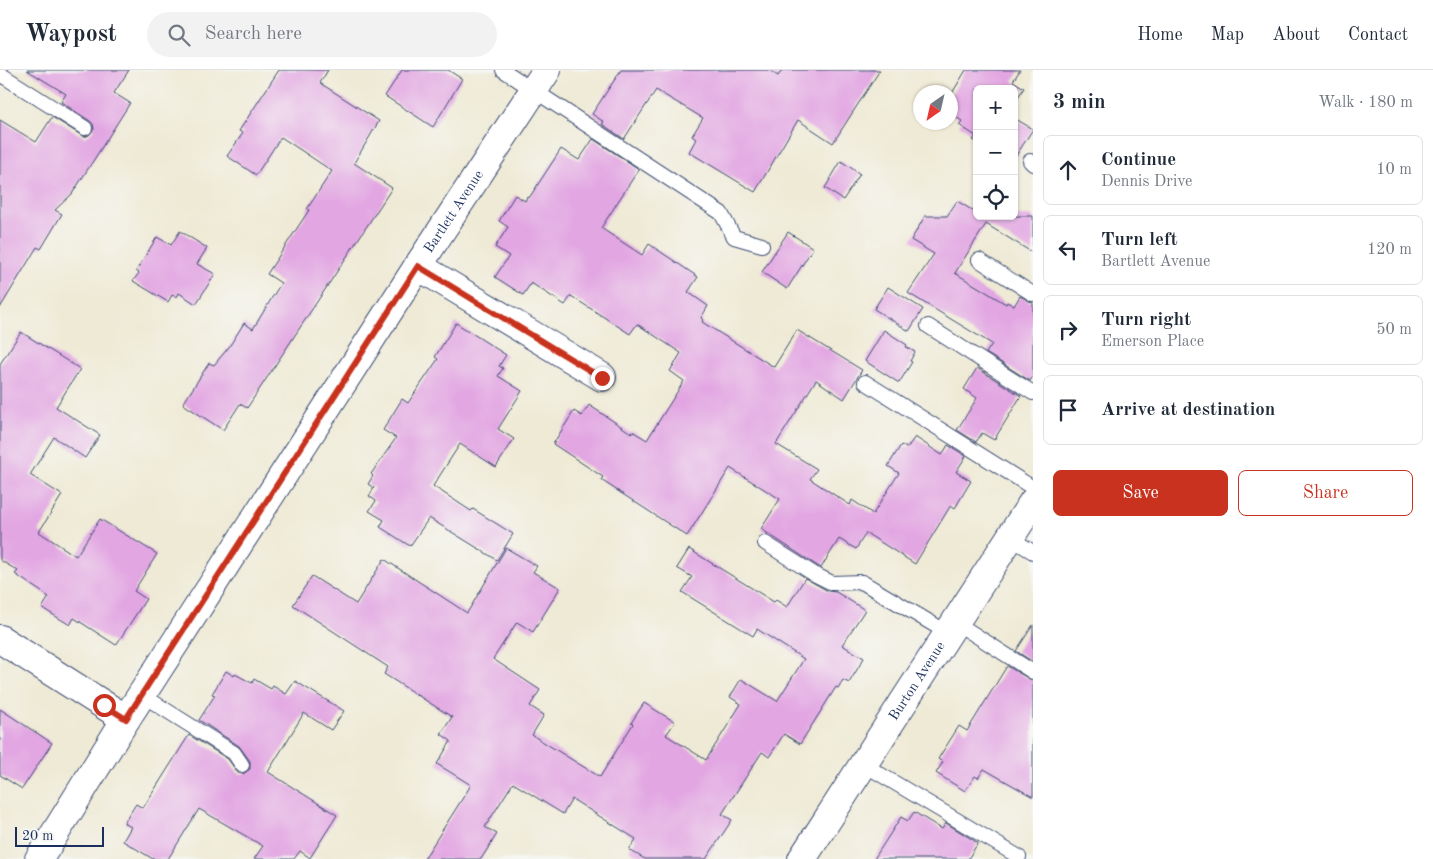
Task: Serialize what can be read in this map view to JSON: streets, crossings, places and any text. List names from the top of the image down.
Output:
{
  "streets": {
    "street": ["Bartlett Avenue", "Burton Avenue"]
  },
  "scale_bar": "20 m",
  "north": "bottom left",
  "page": {
    "header": "Waypost",
    "search": "Search here",
    "nav": [
      "Home",
      "Map",
      "About",
      "Contact"
    ],
    "heading": ["3 min", "Walk · 180 m"],
    "map_buttons": ["+", "−"],
    "list": [
      ["Continue", "Dennis Drive", "10 m"],
      ["Turn left", "Bartlett Avenue", "120 m"],
      ["Turn right", "Emerson Place", "50 m"],
      "Arrive at destination"
    ],
    "buttons": ["Save", "Share"],
    "scale": "20 m"
  }
}
